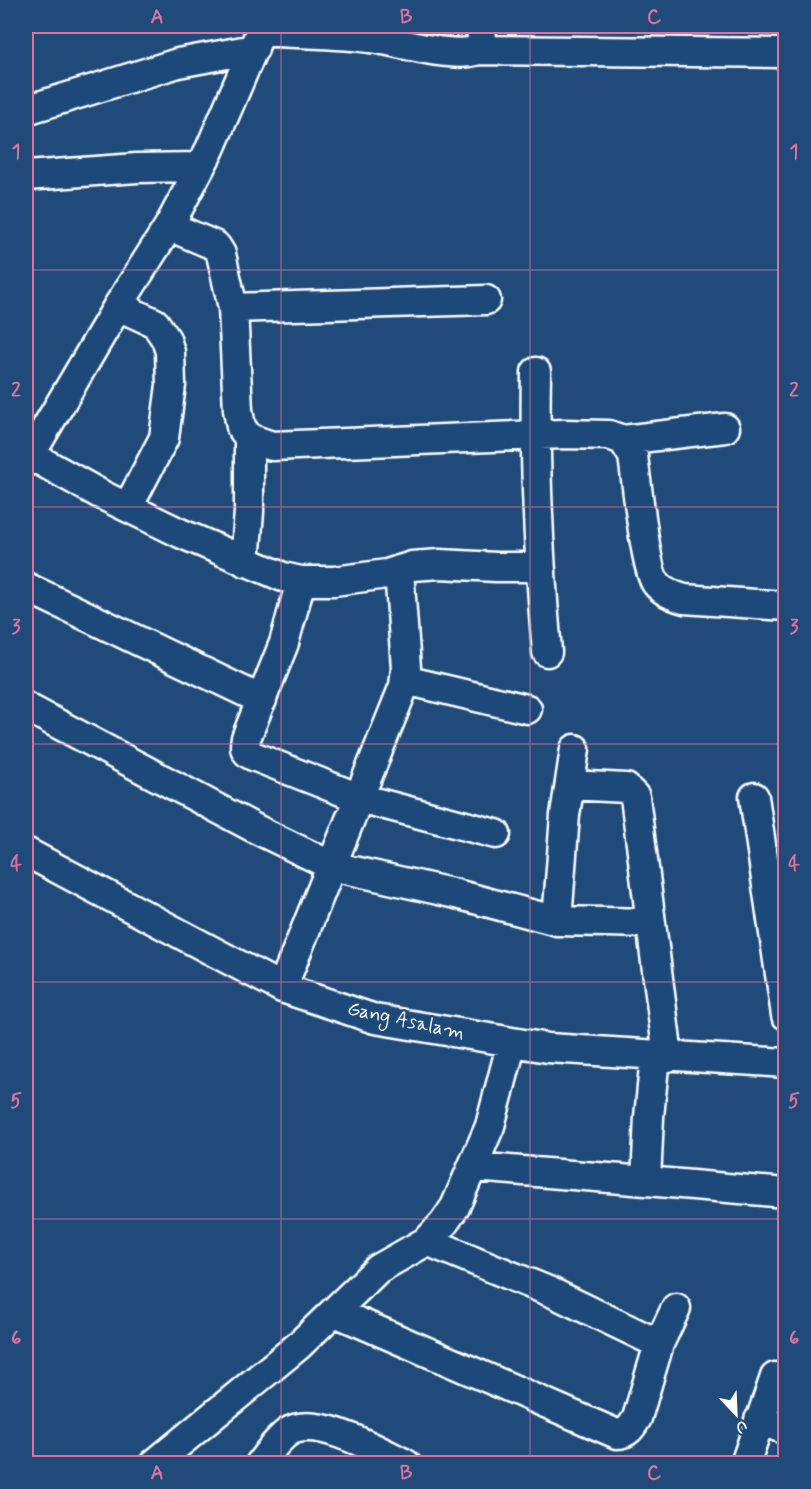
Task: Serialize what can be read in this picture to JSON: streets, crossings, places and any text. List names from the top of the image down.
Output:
{
  "streets": {
    "street": ["Gang Asalam"]
  },
  "north": "bottom right",
  "grid": {
    "columns": ["A", "B", "C"],
    "rows": [
      "1",
      "2",
      "3",
      "4",
      "5",
      "6"
    ]
  }
}
